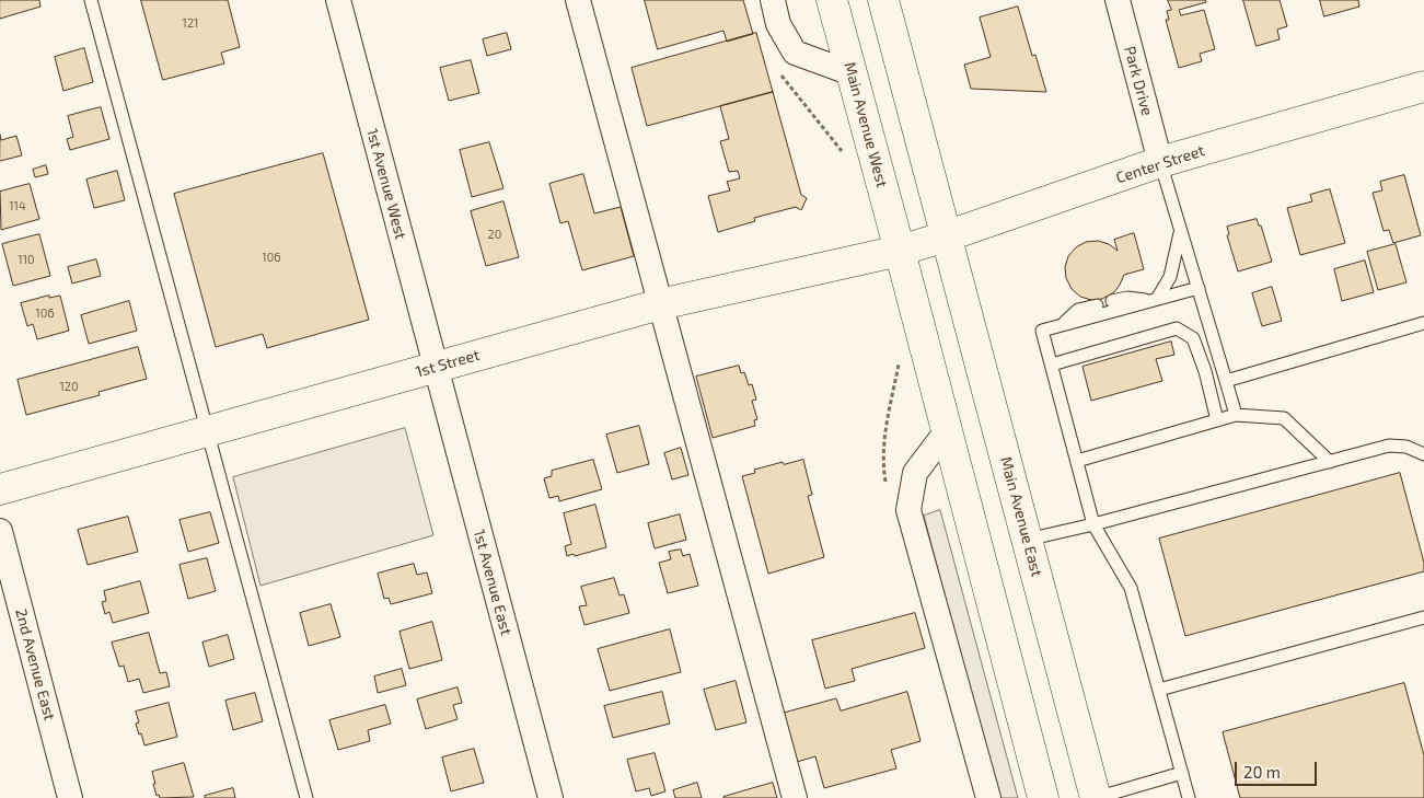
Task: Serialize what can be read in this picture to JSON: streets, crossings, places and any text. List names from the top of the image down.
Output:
{
  "streets": {
    "main road": [
      "Main Avenue West",
      "Center Street",
      "1st Street",
      "Main Avenue East"
    ],
    "street": [
      "Park Drive",
      "1st Avenue West",
      "1st Avenue East",
      "2nd Avenue East"
    ]
  },
  "crossings": [
    ["Park Drive", "Center Street"],
    ["Main Avenue West", "Center Street"],
    ["Main Avenue West", "1st Street"],
    ["Center Street", "1st Street"],
    ["Center Street", "Main Avenue East"],
    ["1st Avenue West", "1st Street"],
    ["1st Avenue West", "1st Avenue East"],
    ["1st Street", "1st Avenue East"]
  ],
  "house_numbers": [
    "121",
    "114",
    "20",
    "106",
    "110",
    "106",
    "120"
  ],
  "scale_bar": "20 m"
}
